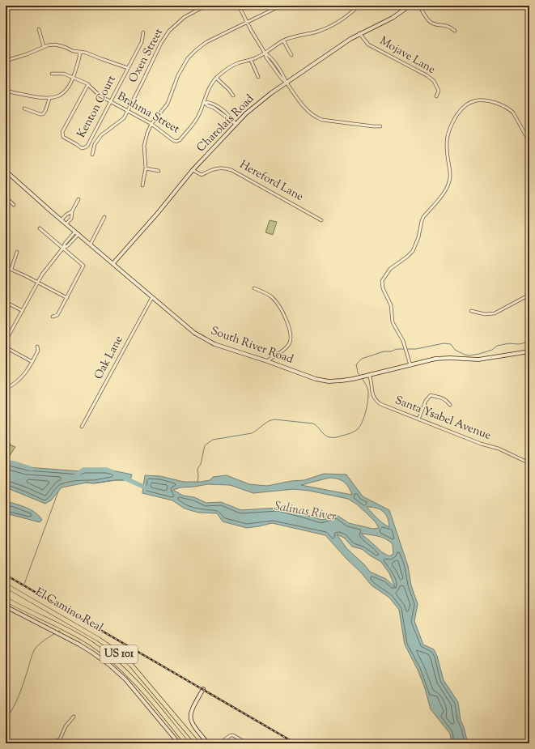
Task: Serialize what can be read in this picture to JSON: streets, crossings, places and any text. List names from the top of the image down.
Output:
{
  "streets": {
    "highway": ["El Camino Real", "US 101"],
    "street": [
      "Oxen Street",
      "Mojave Lane",
      "Kenton Court",
      "Brahma Street",
      "Charolais Road",
      "Hereford Lane",
      "South River Road",
      "Oak Lane",
      "Santa Ysabel Avenue"
    ]
  },
  "crossings": [
    ["Oxen Street", "Brahma Street"],
    ["Mojave Lane", "Charolais Road"],
    ["Kenton Court", "Brahma Street"],
    ["Charolais Road", "Hereford Lane"],
    ["Charolais Road", "South River Road"],
    ["South River Road", "Oak Lane"],
    ["South River Road", "Santa Ysabel Avenue"]
  ],
  "water": ["Salinas River"]
}
